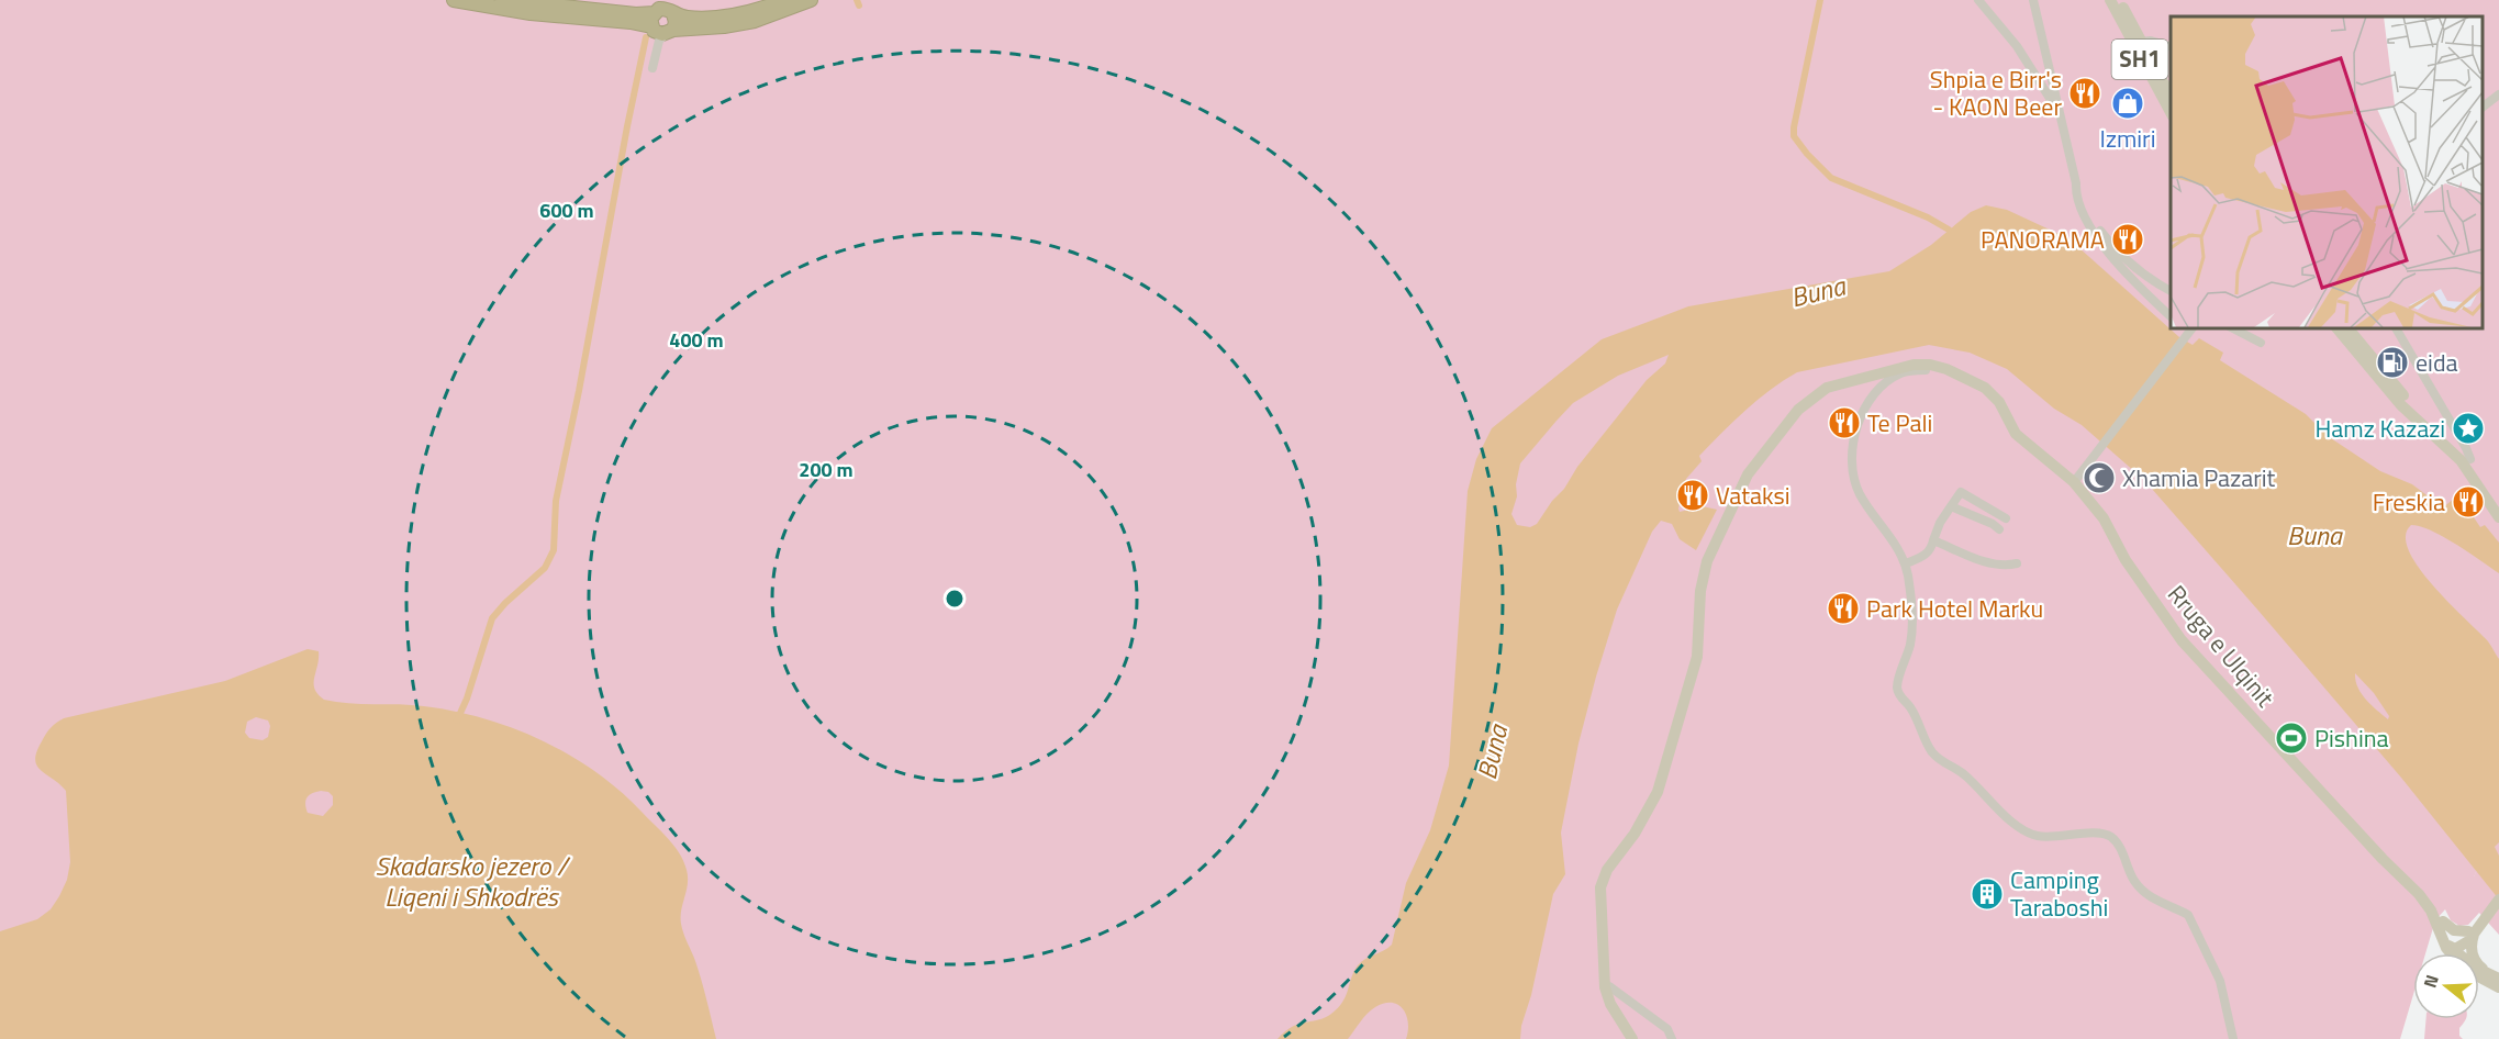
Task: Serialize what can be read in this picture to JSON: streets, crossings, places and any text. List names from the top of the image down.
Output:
{
  "streets": {
    "main road": ["SH1", "Rruga e Ulqinit"]
  },
  "water": ["Buna", "Skadarsko jezero / Liqeni i Shkodrës"],
  "places": {
    "restaurant": [
      "Shpia e Birr's - KAON Beer",
      "PANORAMA",
      "Te Pali",
      "Vataksi",
      "Freskia",
      "Park Hotel Marku"
    ],
    "shop": ["Izmiri"],
    "fuel station": ["eida"],
    "place": ["Hamz Kazazi"],
    "mosque": ["Xhamia Pazarit"],
    "sports": ["Pishina"],
    "building": ["Camping Taraboshi"]
  },
  "north": "left",
  "rings": ["600 m", "400 m", "200 m"]
}
